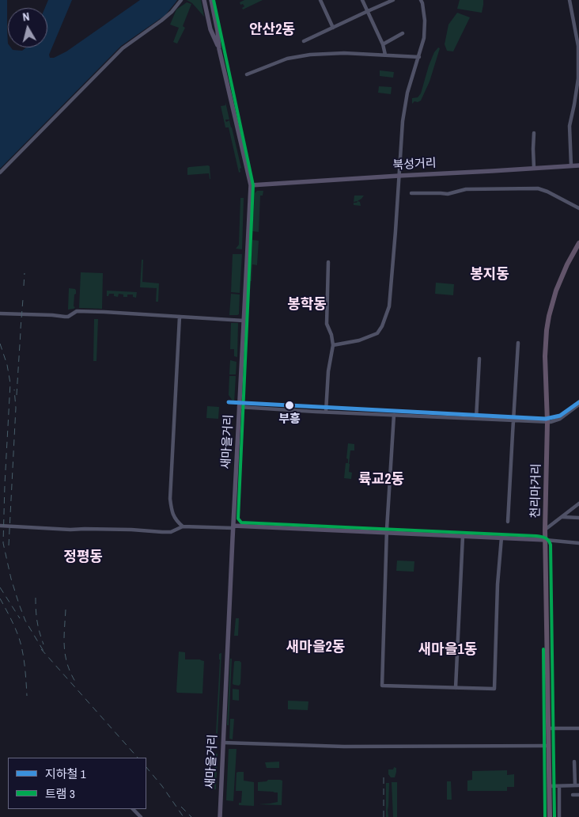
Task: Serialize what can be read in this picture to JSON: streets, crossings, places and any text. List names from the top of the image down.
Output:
{
  "streets": {
    "highway": ["천리마거리"],
    "main road": ["북성거리", "새마을거리"]
  },
  "crossings": [
    ["북성거리", "새마을거리"]
  ],
  "districts": [
    "안산2동",
    "봉지동",
    "봉학동",
    "륙교2동",
    "정평동",
    "새마을2동",
    "새마을1동"
  ],
  "places": ["부흥"],
  "lines": ["tram line 3", "metro line 1"],
  "legend": ["지하철 1", "트램 3"],
  "north": "top"
}
